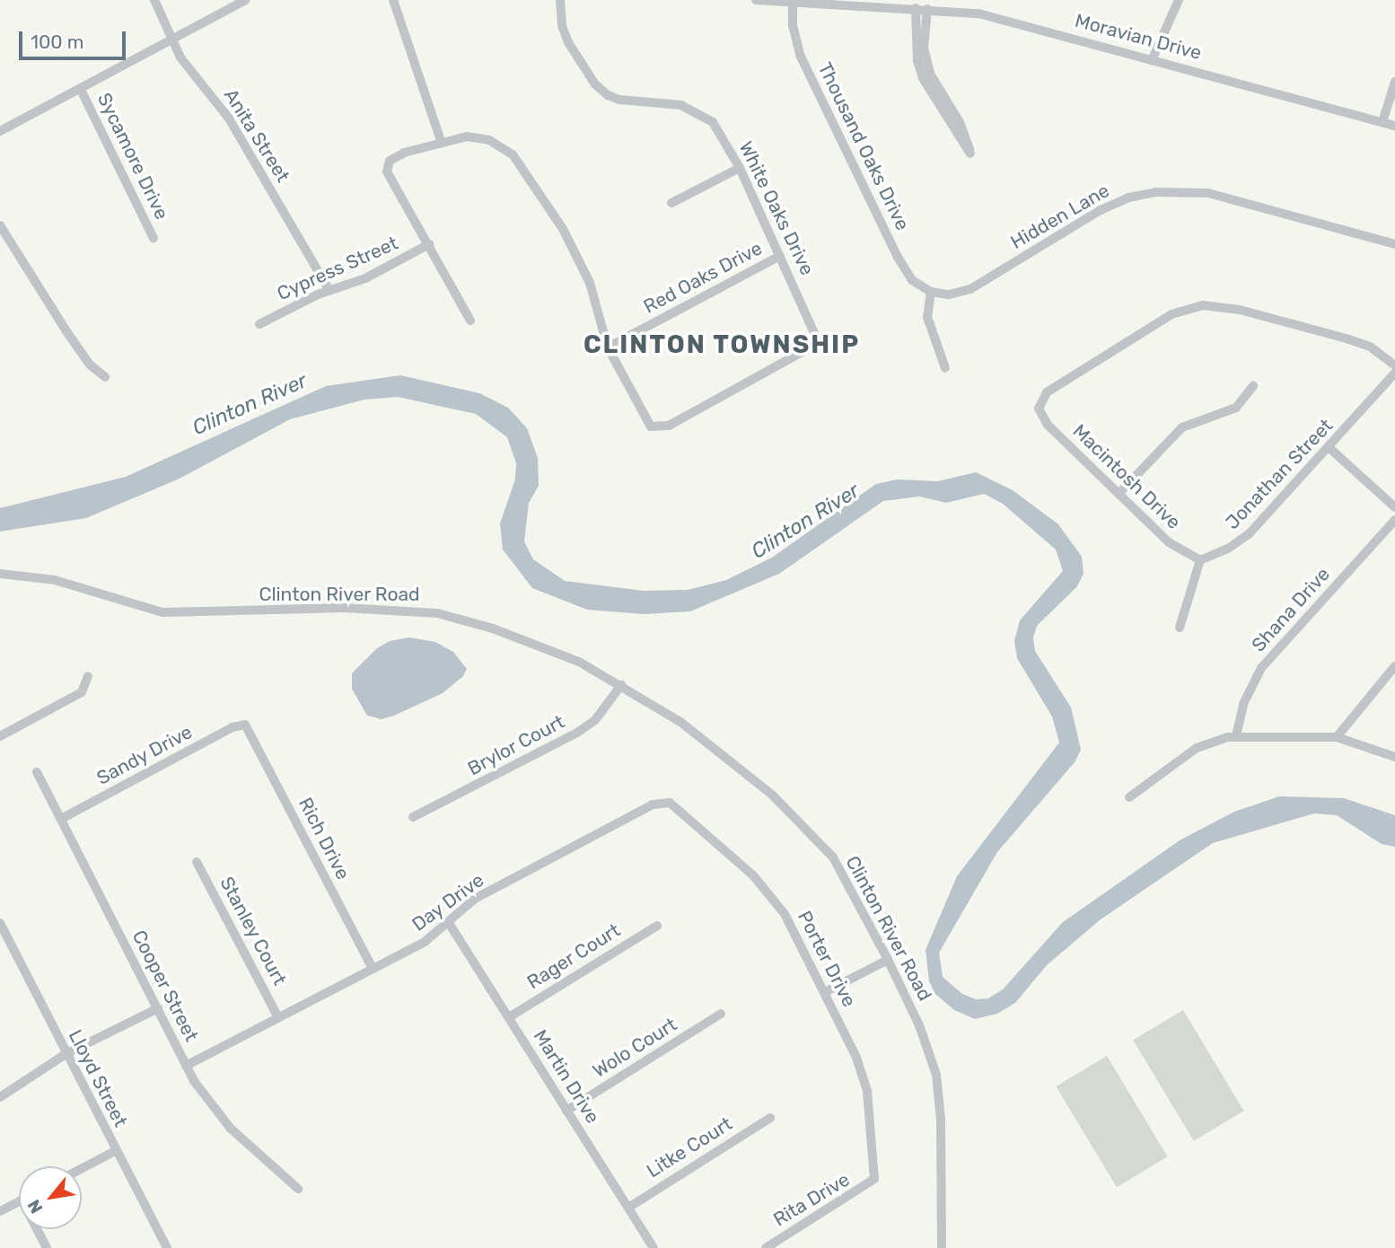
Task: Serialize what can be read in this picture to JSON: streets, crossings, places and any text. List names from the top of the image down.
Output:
{
  "streets": {
    "street": [
      "Moravian Drive",
      "Anita Street",
      "Thousand Oaks Drive",
      "Sycamore Drive",
      "White Oaks Drive",
      "Hidden Lane",
      "Cypress Street",
      "Red Oaks Drive",
      "Jonathan Street",
      "Macintosh Drive",
      "Clinton River Road",
      "Shana Drive",
      "Brylor Court",
      "Sandy Drive",
      "Rich Drive",
      "Day Drive",
      "Stanley Court",
      "Rager Court",
      "Porter Drive",
      "Cooper Street",
      "Wolo Court",
      "Martin Drive",
      "Lloyd Street",
      "Litke Court",
      "Rita Drive"
    ]
  },
  "crossings": [
    ["Moravian Drive", "Thousand Oaks Drive"],
    ["Anita Street", "Cypress Street"],
    ["Thousand Oaks Drive", "Hidden Lane"],
    ["White Oaks Drive", "Red Oaks Drive"],
    ["Jonathan Street", "Macintosh Drive"],
    ["Clinton River Road", "Brylor Court"],
    ["Sandy Drive", "Rich Drive"],
    ["Sandy Drive", "Cooper Street"],
    ["Rich Drive", "Day Drive"],
    ["Day Drive", "Stanley Court"],
    ["Day Drive", "Porter Drive"],
    ["Day Drive", "Cooper Street"],
    ["Day Drive", "Martin Drive"],
    ["Rager Court", "Martin Drive"],
    ["Porter Drive", "Rita Drive"],
    ["Wolo Court", "Martin Drive"],
    ["Martin Drive", "Litke Court"]
  ],
  "districts": ["CLINTON TOWNSHIP"],
  "water": ["Clinton River"],
  "scale_bar": "100 m",
  "north": "bottom left"
}
